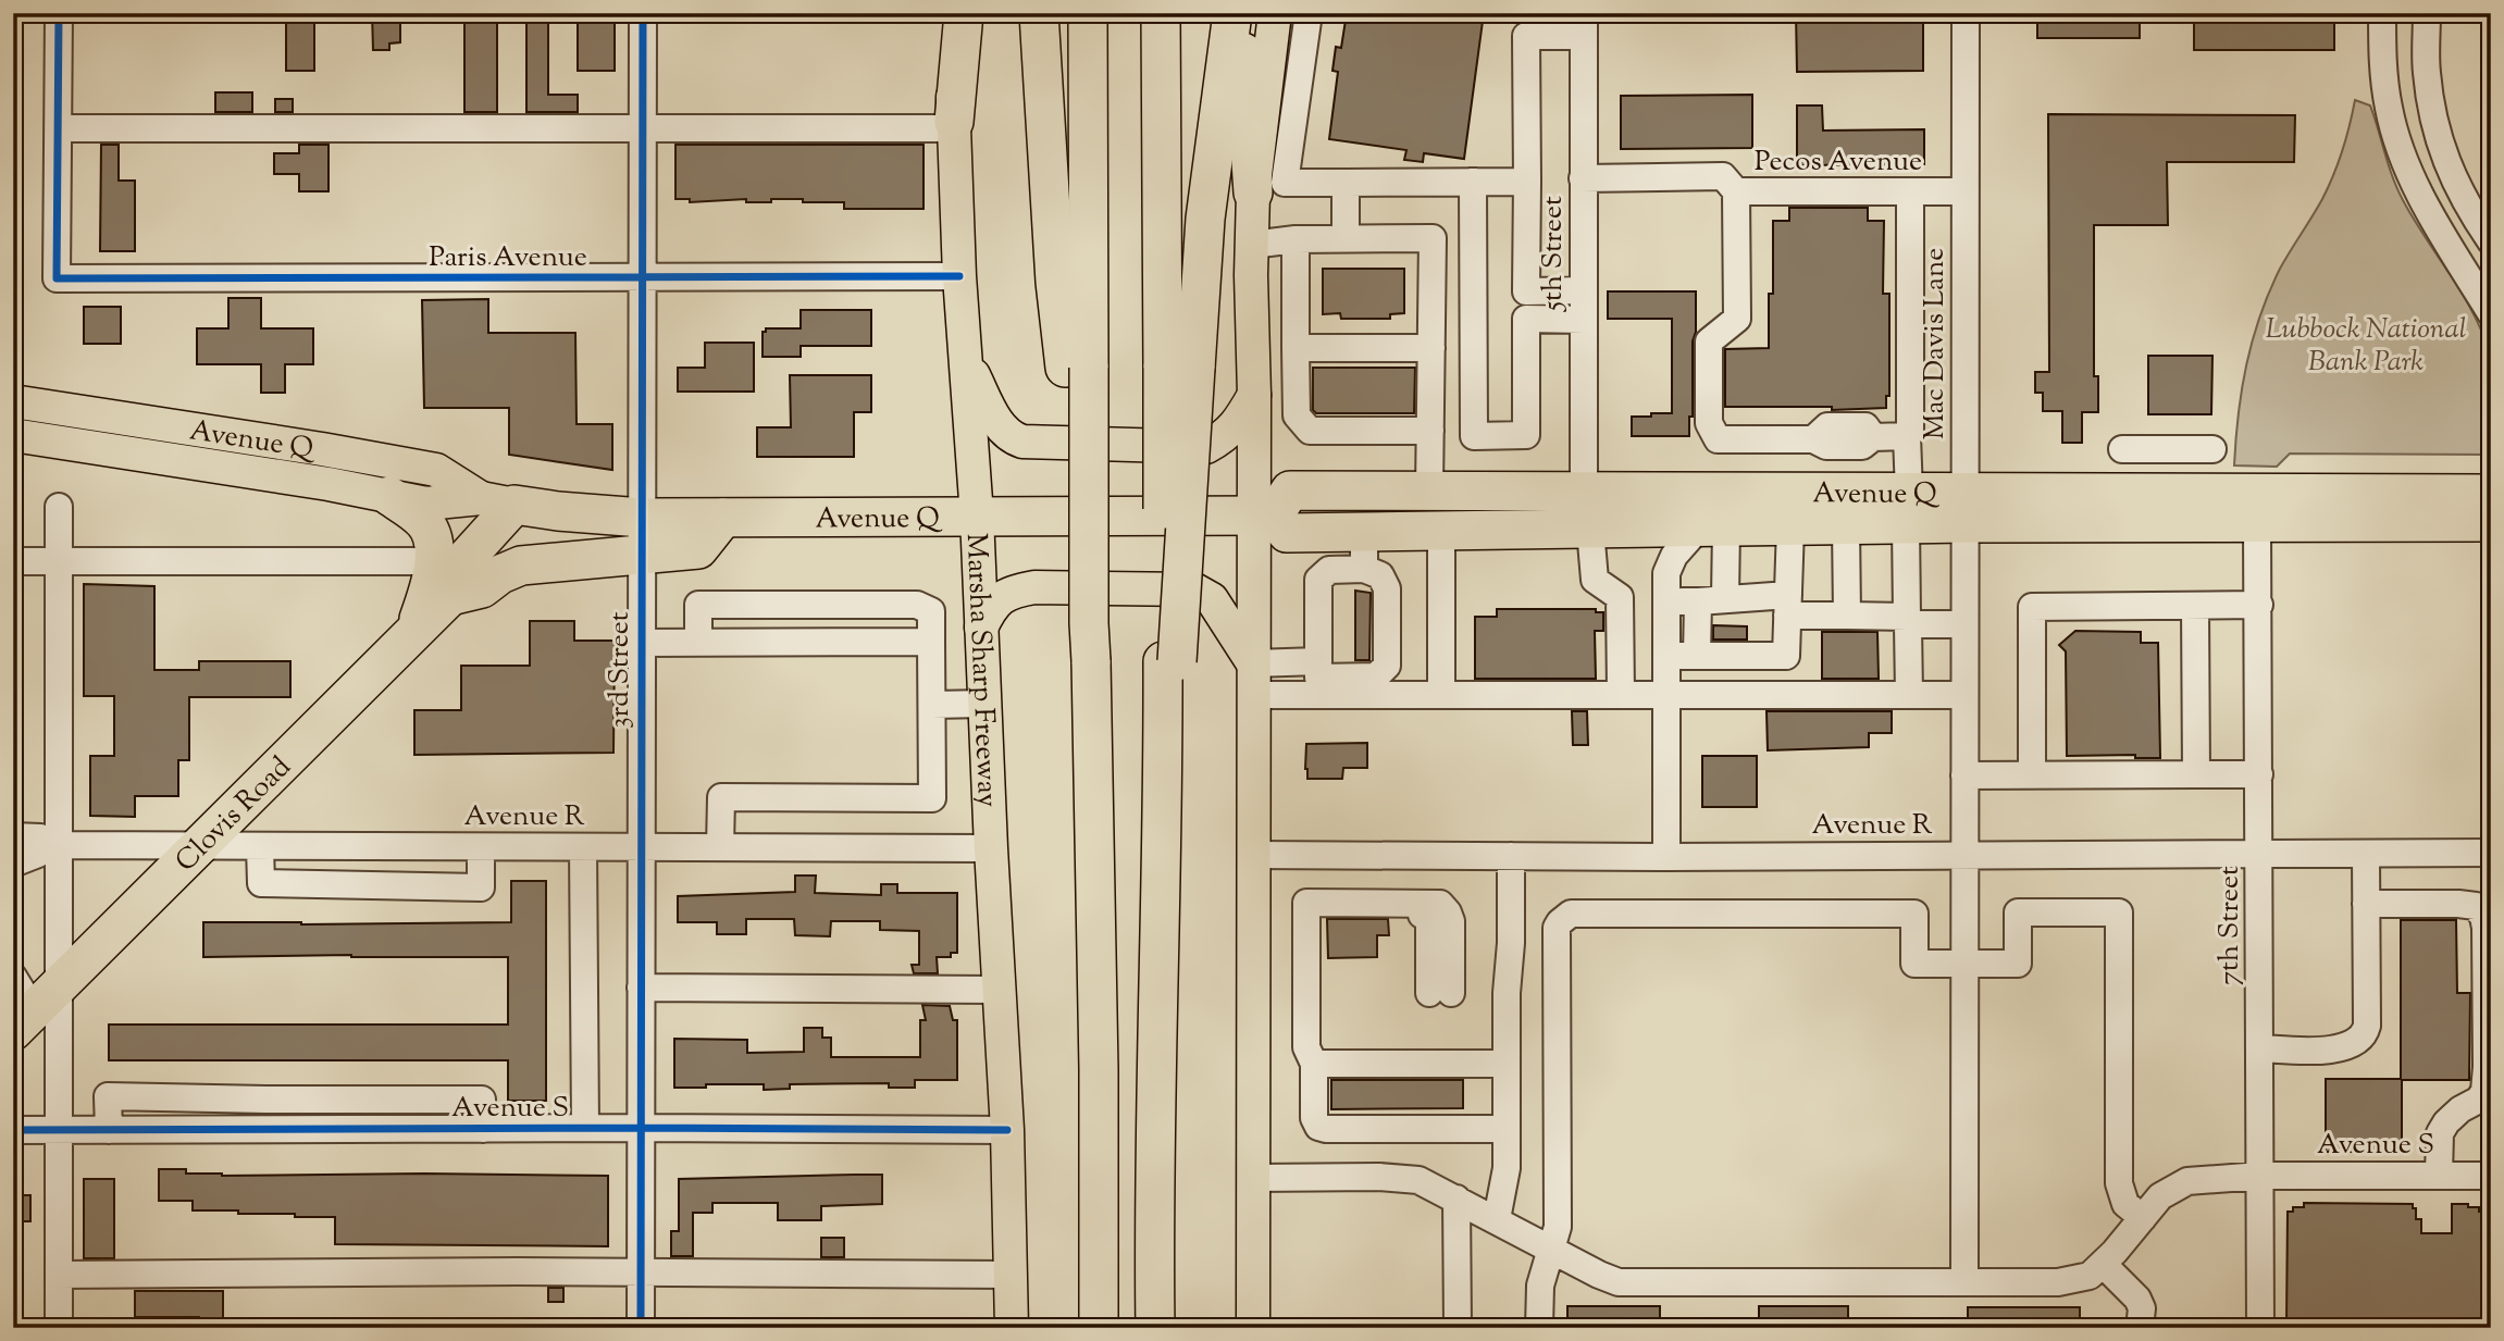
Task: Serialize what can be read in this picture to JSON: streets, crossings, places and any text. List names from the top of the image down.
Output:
{
  "streets": {
    "highway": ["Avenue Q", "Clovis Road"],
    "main road": ["Marsha Sharp Freeway"],
    "street": [
      "Pecos Avenue",
      "5th Street",
      "Paris Avenue",
      "Mac Davis Lane",
      "3rd Street",
      "Avenue R",
      "7th Street",
      "Avenue S"
    ]
  },
  "crossings": [
    ["Pecos Avenue", "5th Street"],
    ["Pecos Avenue", "Mac Davis Lane"],
    ["5th Street", "Avenue Q"],
    ["Paris Avenue", "3rd Street"],
    ["Paris Avenue", "Marsha Sharp Freeway"],
    ["Mac Davis Lane", "Avenue Q"],
    ["Mac Davis Lane", "Avenue R"],
    ["Avenue Q", "3rd Street"],
    ["Avenue Q", "Marsha Sharp Freeway"],
    ["Avenue Q", "Clovis Road"],
    ["Avenue Q", "7th Street"],
    ["3rd Street", "Clovis Road"],
    ["3rd Street", "Avenue R"],
    ["3rd Street", "Avenue S"],
    ["Marsha Sharp Freeway", "Avenue R"],
    ["Marsha Sharp Freeway", "Avenue S"],
    ["Clovis Road", "Avenue R"],
    ["Avenue R", "7th Street"],
    ["7th Street", "Avenue S"]
  ],
  "parks": ["Lubbock National Bank Park"]
}
